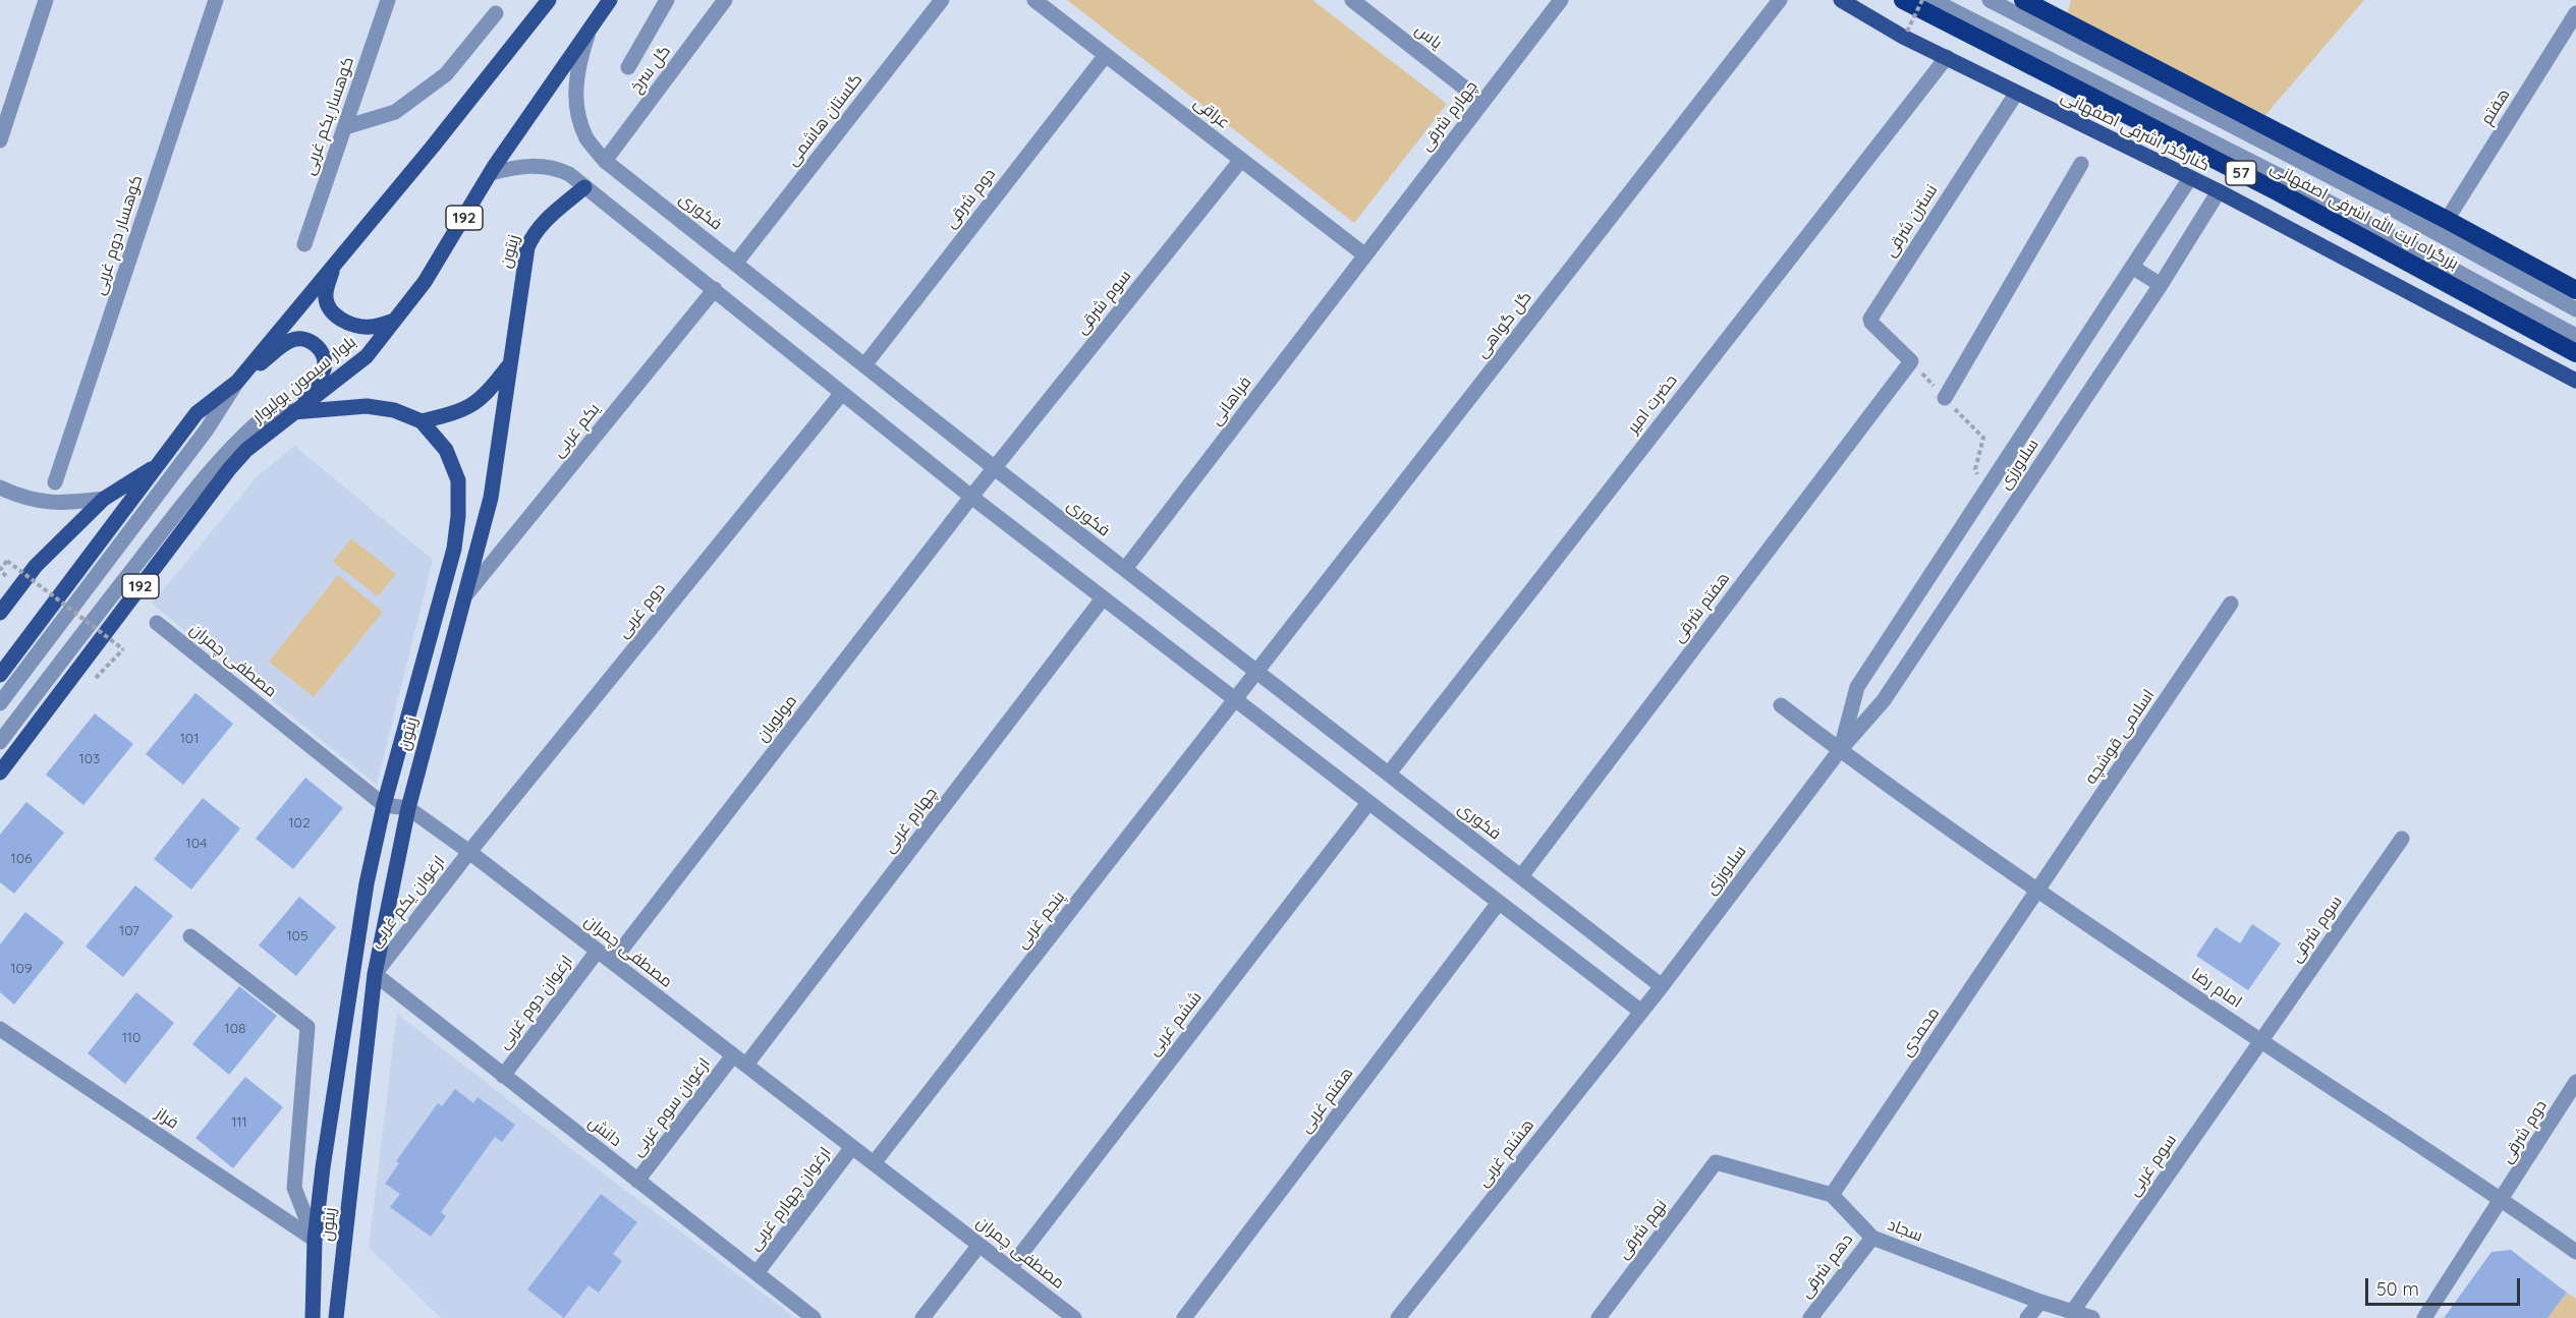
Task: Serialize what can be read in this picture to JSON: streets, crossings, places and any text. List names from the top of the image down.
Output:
{
  "streets": {
    "highway": ["57", "بزرگراه آیت الله اشرفی اصفهانی"],
    "main road": [
      "کنارگذر اشرفی اصفهانی",
      "192",
      "زیتون",
      "بلوار سیمون بولیوار"
    ],
    "street": [
      "یاس",
      "گل سرخ",
      "هفتم",
      "عراقی",
      "کوهسار یکم غربی",
      "چهارم شرقی",
      "گلستان هاشمی",
      "دوم شرقی",
      "فکوری",
      "نسترن شرقی",
      "کوهسار دوم غربی",
      "سوم شرقی",
      "گل گواهی",
      "فراهانی",
      "حضرت امیر",
      "یکم غربی",
      "سلاورزی",
      "هفتم شرقی",
      "دوم غربی",
      "مصطفی چمران",
      "مولویان",
      "اسلامی قوشچه",
      "چهارم غربی",
      "ارغوان یکم غربی",
      "پنجم غربی",
      "امام رضا",
      "ارغوان دوم غربی",
      "ششم غربی",
      "محمدی",
      "هفتم غربی",
      "ارغوان سوم غربی",
      "فراز",
      "دانش",
      "هشتم غربی",
      "سوم غربی",
      "ارغوان چهارم غربی",
      "نهم شرقی",
      "سجاد",
      "دهم شرقی"
    ]
  },
  "crossings": [
    ["یاس", "چهارم شرقی"],
    ["گل سرخ", "فکوری"],
    ["هفتم", "بزرگراه آیت الله اشرفی اصفهانی"],
    ["عراقی", "چهارم شرقی"],
    ["عراقی", "دوم شرقی"],
    ["عراقی", "سوم شرقی"],
    ["عراقی", "فراهانی"],
    ["چهارم شرقی", "فراهانی"],
    ["گلستان هاشمی", "فکوری"],
    ["کنارگذر اشرفی اصفهانی", "نسترن شرقی"],
    ["کنارگذر اشرفی اصفهانی", "حضرت امیر"],
    ["کنارگذر اشرفی اصفهانی", "سلاورزی"],
    ["دوم شرقی", "فکوری"],
    ["دوم شرقی", "امام رضا"],
    ["فکوری", "سوم شرقی"],
    ["فکوری", "گل گواهی"],
    ["فکوری", "بلوار سیمون بولیوار"],
    ["فکوری", "فراهانی"],
    ["فکوری", "حضرت امیر"],
    ["فکوری", "سلاورزی"],
    ["فکوری", "هفتم شرقی"],
    ["نسترن شرقی", "هفتم شرقی"],
    ["زیتون", "بلوار سیمون بولیوار"],
    ["زیتون", "یکم غربی"],
    ["زیتون", "مصطفی چمران"],
    ["زیتون", "ارغوان یکم غربی"],
    ["زیتون", "فراز"],
    ["زیتون", "دانش"],
    ["سوم شرقی", "مولویان"],
    ["سوم شرقی", "امام رضا"],
    ["سوم شرقی", "سوم غربی"],
    ["گل گواهی", "پنجم غربی"],
    ["سلاورزی", "امام رضا"],
    ["سلاورزی", "هشتم غربی"],
    ["دوم غربی", "مصطفی چمران"],
    ["دوم غربی", "ارغوان یکم غربی"],
    ["مصطفی چمران", "مولویان"],
    ["مصطفی چمران", "چهارم غربی"],
    ["مصطفی چمران", "ارغوان یکم غربی"],
    ["مصطفی چمران", "پنجم غربی"],
    ["مصطفی چمران", "ارغوان دوم غربی"],
    ["مصطفی چمران", "ششم غربی"],
    ["مصطفی چمران", "ارغوان سوم غربی"],
    ["مصطفی چمران", "ارغوان چهارم غربی"],
    ["اسلامی قوشچه", "امام رضا"],
    ["اسلامی قوشچه", "محمدی"],
    ["چهارم غربی", "ارغوان سوم غربی"],
    ["ارغوان یکم غربی", "دانش"],
    ["امام رضا", "محمدی"],
    ["امام رضا", "سوم غربی"],
    ["ارغوان دوم غربی", "دانش"],
    ["محمدی", "نهم شرقی"],
    ["محمدی", "سجاد"],
    ["ارغوان سوم غربی", "دانش"],
    ["دانش", "ارغوان چهارم غربی"],
    ["سوم غربی", "سجاد"],
    ["نهم شرقی", "سجاد"],
    ["سجاد", "دهم شرقی"]
  ],
  "house_numbers": [
    "101",
    "103",
    "102",
    "104",
    "106",
    "107",
    "105",
    "109",
    "108",
    "110",
    "111"
  ],
  "scale_bar": "50 m"
}
